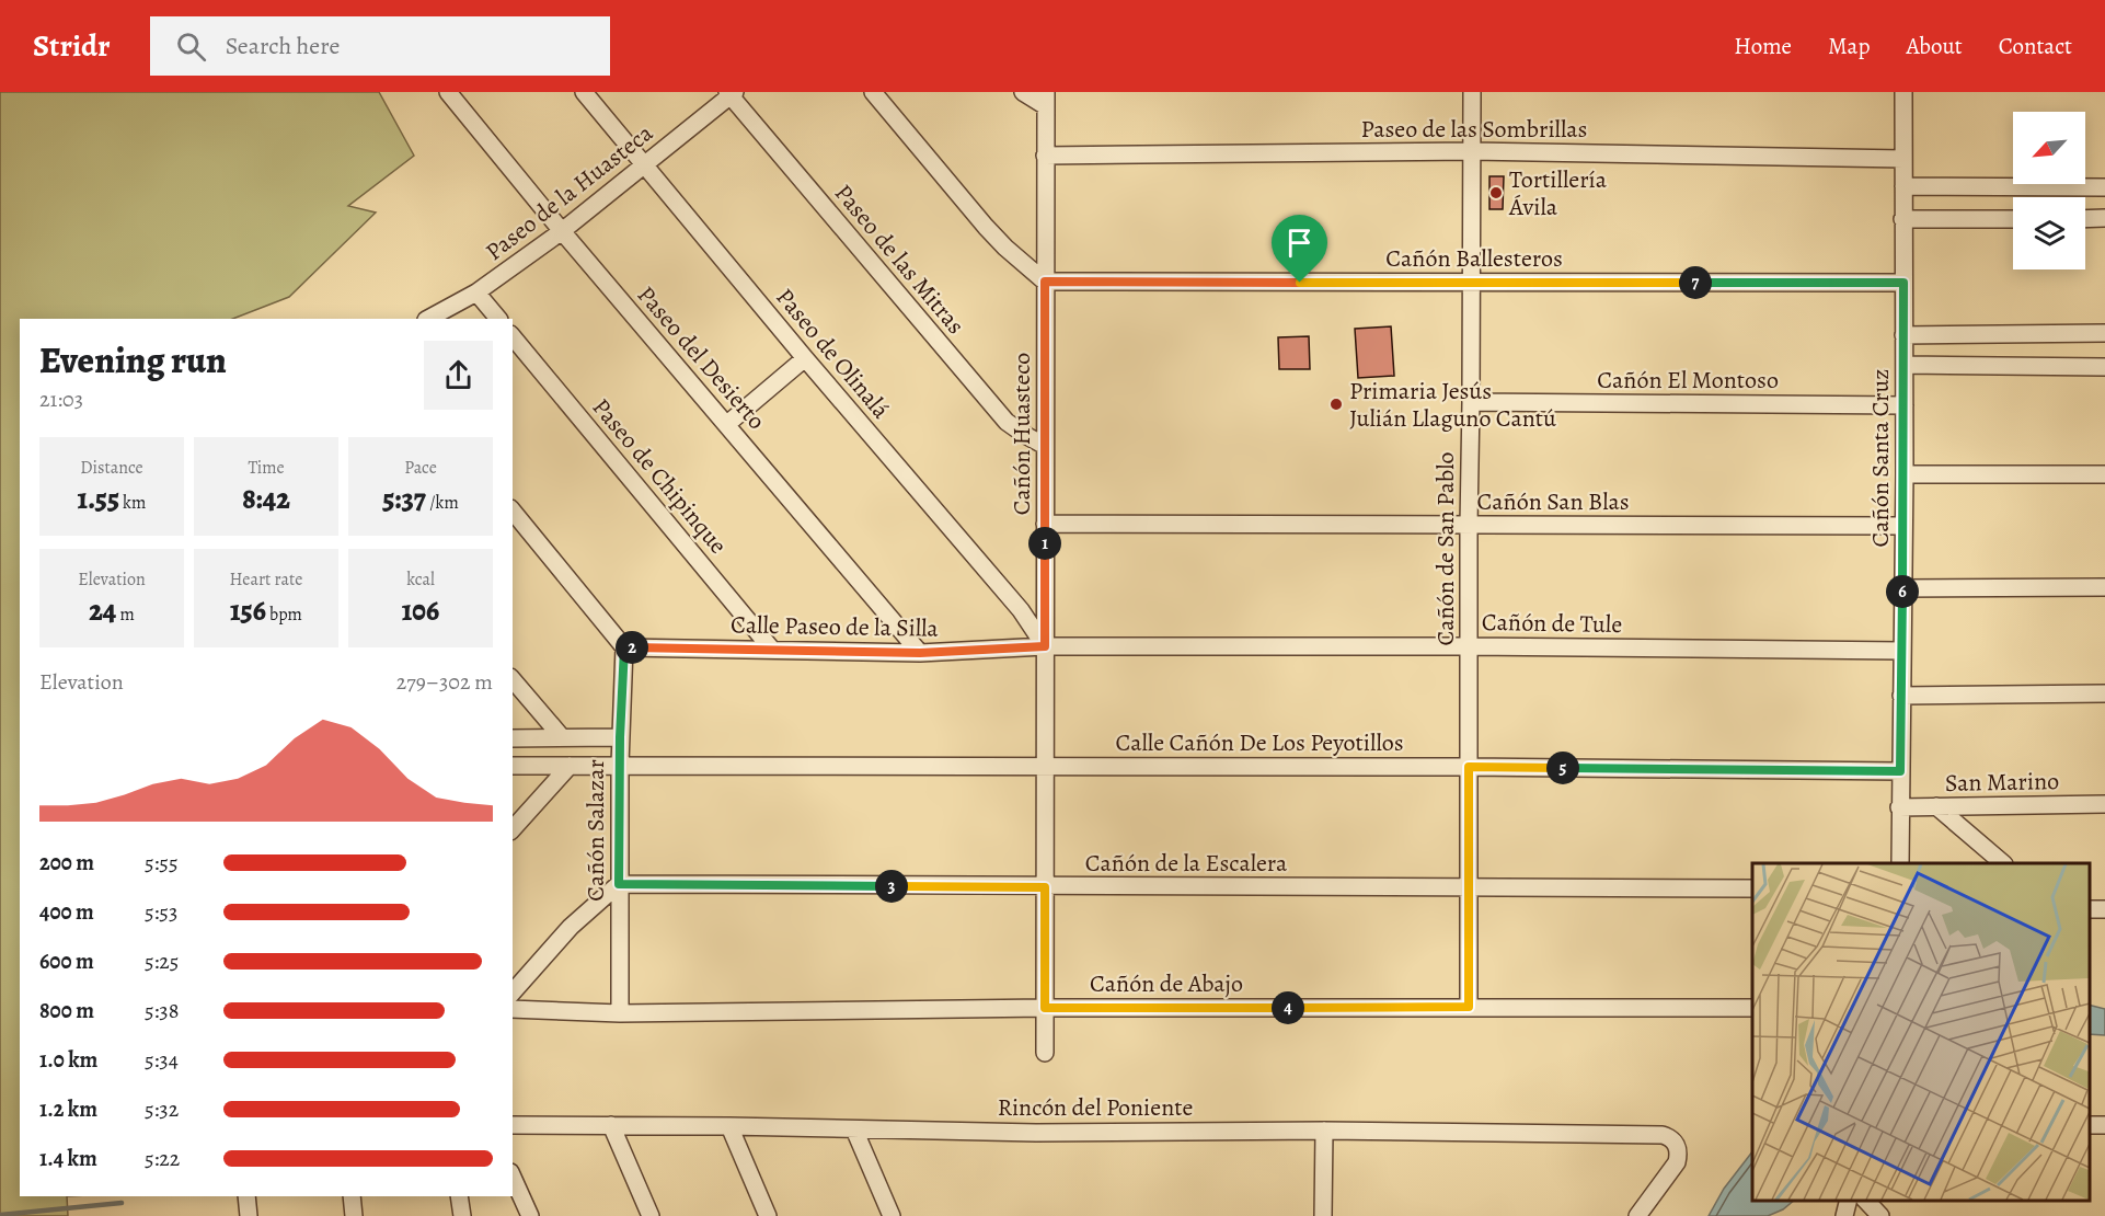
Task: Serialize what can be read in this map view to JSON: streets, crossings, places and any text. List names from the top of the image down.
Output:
{
  "streets": {
    "street": [
      "Paseo de las Sombrillas",
      "Paseo de la Huasteca",
      "Cañón Ballesteros",
      "Paseo de las Mitras",
      "Paseo de Olinalá",
      "Paseo del Desierto",
      "Cañón El Montoso",
      "Cañón Huasteco",
      "Cañón Santa Cruz",
      "Paseo de Chipinque",
      "Cañón San Blas",
      "Cañón de San Pablo",
      "Cañón de Tule",
      "Calle Paseo de la Silla",
      "Calle Cañón De Los Peyotillos",
      "San Marino",
      "Cañón Salazar",
      "Cañón de la Escalera",
      "Cañón de Abajo",
      "Rincón del Poniente"
    ]
  },
  "crossings": [
    ["Paseo de las Sombrillas", "Cañón Huasteco"],
    ["Paseo de las Sombrillas", "Cañón Santa Cruz"],
    ["Paseo de las Sombrillas", "Cañón de San Pablo"],
    ["Paseo de la Huasteca", "Paseo de las Mitras"],
    ["Paseo de la Huasteca", "Paseo de Olinalá"],
    ["Paseo de la Huasteca", "Paseo del Desierto"],
    ["Cañón Ballesteros", "Cañón Huasteco"],
    ["Cañón Ballesteros", "Cañón Santa Cruz"],
    ["Cañón Ballesteros", "Cañón de San Pablo"],
    ["Paseo de las Mitras", "Cañón Huasteco"],
    ["Paseo de Olinalá", "Cañón Huasteco"],
    ["Paseo de Olinalá", "Cañón de Tule"],
    ["Paseo de Olinalá", "Calle Paseo de la Silla"],
    ["Paseo del Desierto", "Calle Paseo de la Silla"],
    ["Cañón El Montoso", "Cañón Santa Cruz"],
    ["Cañón El Montoso", "Cañón de San Pablo"],
    ["Cañón Huasteco", "Cañón San Blas"],
    ["Cañón Huasteco", "Cañón de Tule"],
    ["Cañón Huasteco", "Calle Paseo de la Silla"],
    ["Cañón Huasteco", "Calle Cañón De Los Peyotillos"],
    ["Cañón Huasteco", "Cañón de la Escalera"],
    ["Cañón Huasteco", "Cañón de Abajo"],
    ["Cañón Santa Cruz", "Cañón San Blas"],
    ["Cañón Santa Cruz", "Cañón de Tule"],
    ["Cañón Santa Cruz", "Calle Cañón De Los Peyotillos"],
    ["Cañón Santa Cruz", "San Marino"],
    ["Paseo de Chipinque", "Calle Paseo de la Silla"],
    ["Cañón San Blas", "Cañón de San Pablo"],
    ["Cañón de San Pablo", "Cañón de Tule"],
    ["Cañón de San Pablo", "Calle Cañón De Los Peyotillos"],
    ["Cañón de San Pablo", "Cañón de la Escalera"],
    ["Cañón de San Pablo", "Cañón de Abajo"],
    ["Cañón de Tule", "Calle Paseo de la Silla"],
    ["Calle Paseo de la Silla", "Cañón Salazar"],
    ["Calle Cañón De Los Peyotillos", "Cañón Salazar"],
    ["Cañón Salazar", "Cañón de la Escalera"],
    ["Cañón Salazar", "Cañón de Abajo"]
  ],
  "places": ["Tortillería Ávila", "Primaria Jesús Julián Llaguno Cantú"],
  "north": "bottom left",
  "page": {
    "header": "Stridr",
    "search": "Search here",
    "nav": [
      "Home",
      "Map",
      "About",
      "Contact"
    ],
    "pins": [
      "7",
      "1",
      "6",
      "2",
      "5",
      "3",
      "4"
    ],
    "heading": ["Evening run", "21:03"],
    "stats": [
      ["Distance", "1.55 km"],
      ["Time", "8:42"],
      ["Pace", "5:37 /km"],
      ["Elevation", "24 m"],
      ["Heart rate", "156 bpm"],
      ["kcal", "106"]
    ],
    "chart": ["Elevation", "279–302 m"],
    "list": [
      {
        "name": "200 m",
        "note": "5:55"
      },
      {
        "name": "400 m",
        "note": "5:53"
      },
      {
        "name": "600 m",
        "note": "5:25"
      },
      {
        "name": "800 m",
        "note": "5:38"
      },
      {
        "name": "1.0 km",
        "note": "5:34"
      },
      {
        "name": "1.2 km",
        "note": "5:32"
      },
      {
        "name": "1.4 km",
        "note": "5:22"
      }
    ]
  }
}
